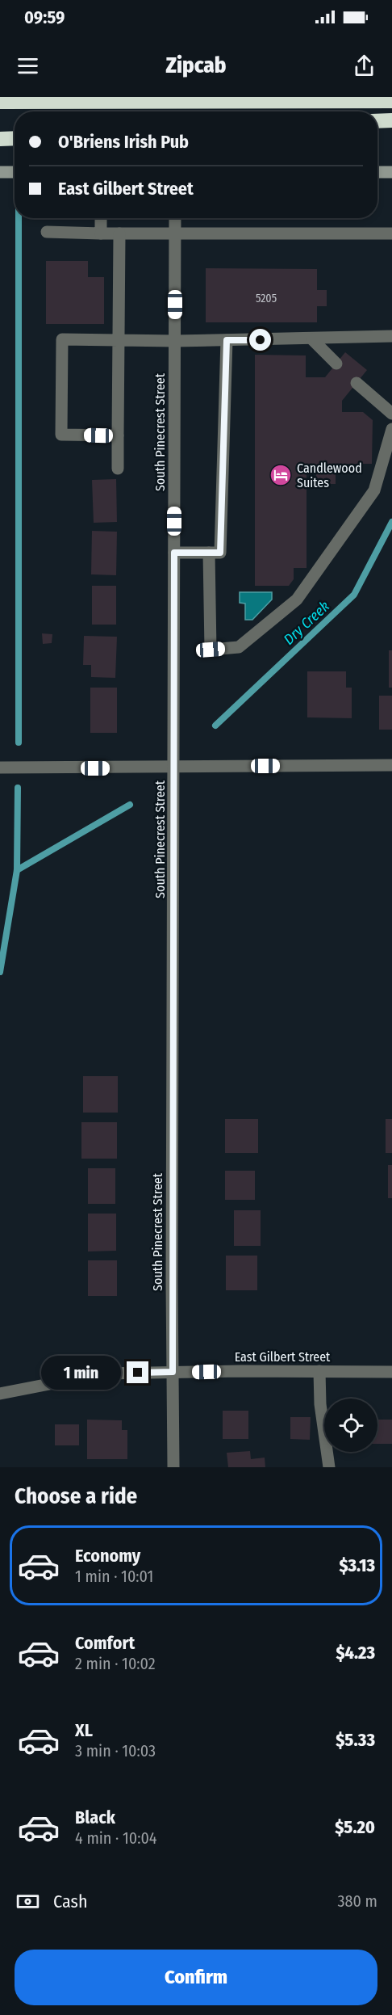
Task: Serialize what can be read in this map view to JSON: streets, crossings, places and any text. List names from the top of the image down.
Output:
{
  "streets": {
    "street": ["South Pinecrest Street", "East Gilbert Street"]
  },
  "crossings": [
    ["South Pinecrest Street", "East Gilbert Street"]
  ],
  "water": ["Dry Creek"],
  "places": {
    "hotel": ["Candlewood Suites"]
  },
  "house_numbers": ["5205"],
  "page": {
    "status": "09:59",
    "header": "Zipcab",
    "banner": ["O'Briens Irish Pub", "East Gilbert Street"],
    "bubble": "1 min",
    "heading": "Choose a ride",
    "list": [
      {
        "name": "Economy",
        "note": "1 min · 10:01",
        "value": "$3.13"
      },
      {
        "name": "Comfort",
        "note": "2 min · 10:02",
        "value": "$4.23"
      },
      {
        "name": "XL",
        "note": "3 min · 10:03",
        "value": "$5.33"
      },
      {
        "name": "Black",
        "note": "4 min · 10:04",
        "value": "$5.20"
      }
    ],
    "pay": ["Cash", "380 m"],
    "buttons": "Confirm"
  }
}
